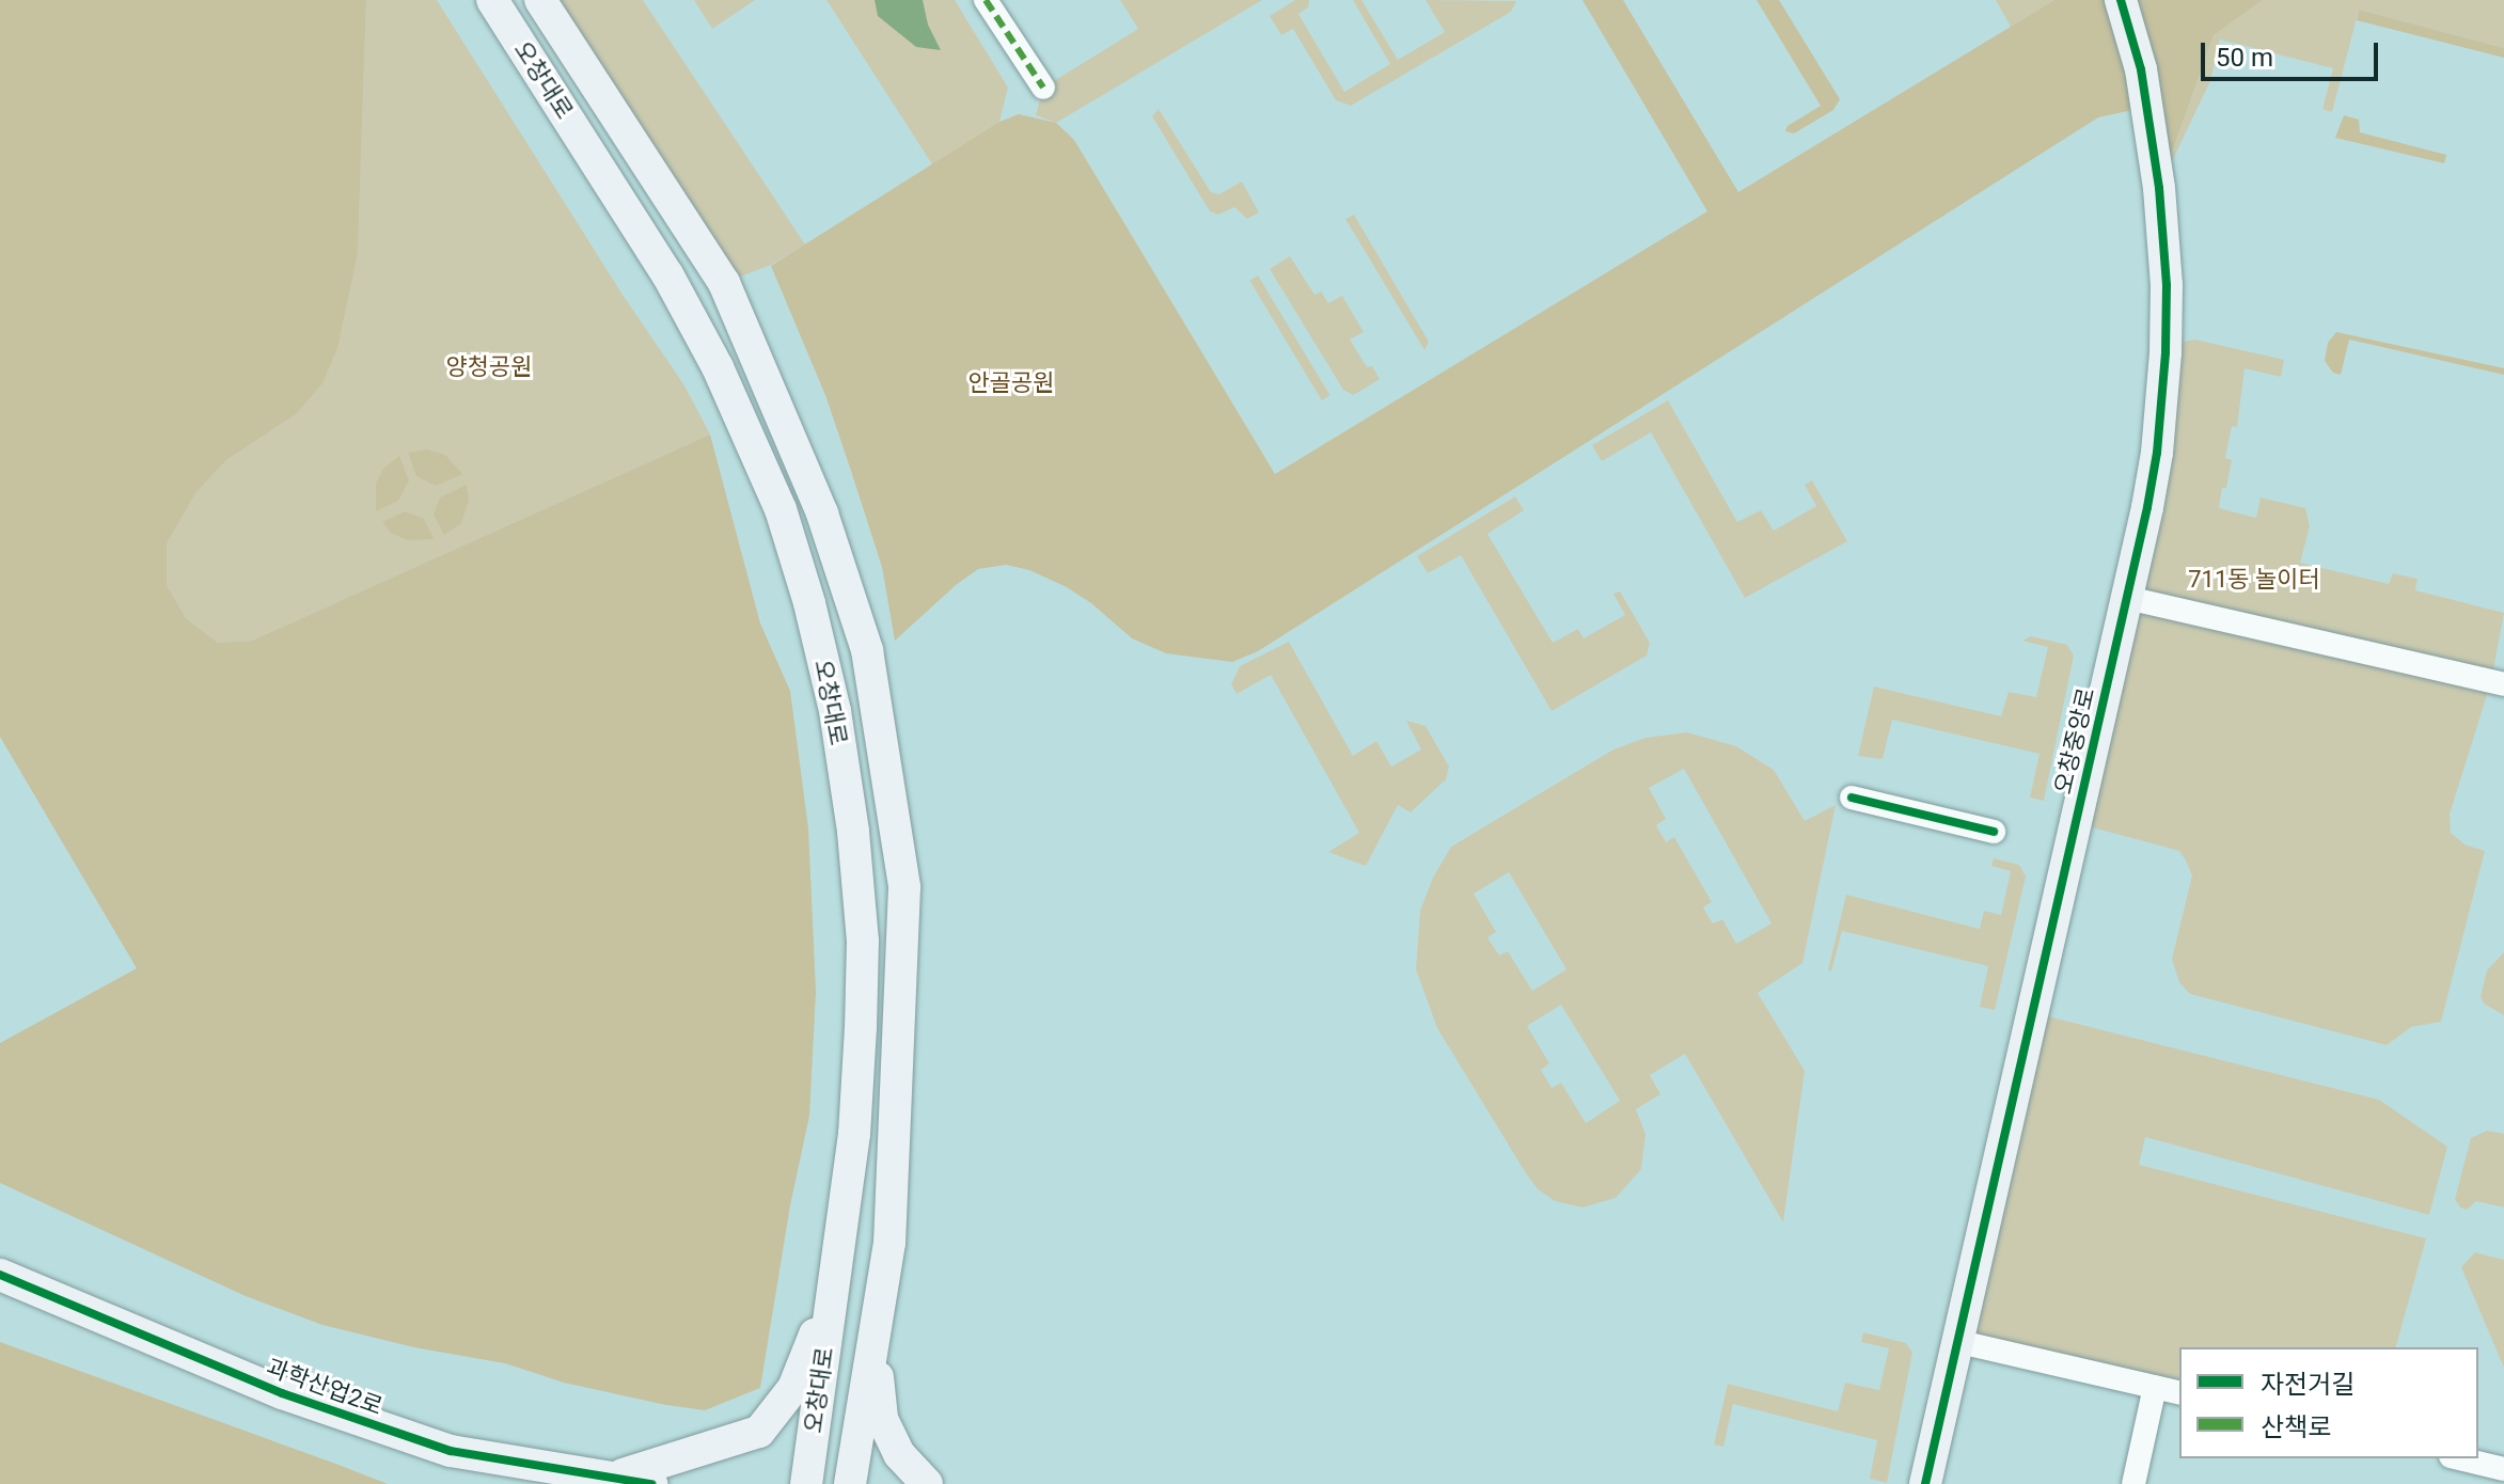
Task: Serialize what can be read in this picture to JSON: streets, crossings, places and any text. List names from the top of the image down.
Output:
{
  "streets": {
    "main road": ["오창대로", "오창중앙로", "과학산업2로"]
  },
  "parks": ["양청공원", "안골공원", "711동 놀이터"],
  "legend": ["자전거길", "산책로"],
  "scale_bar": "50 m"
}
